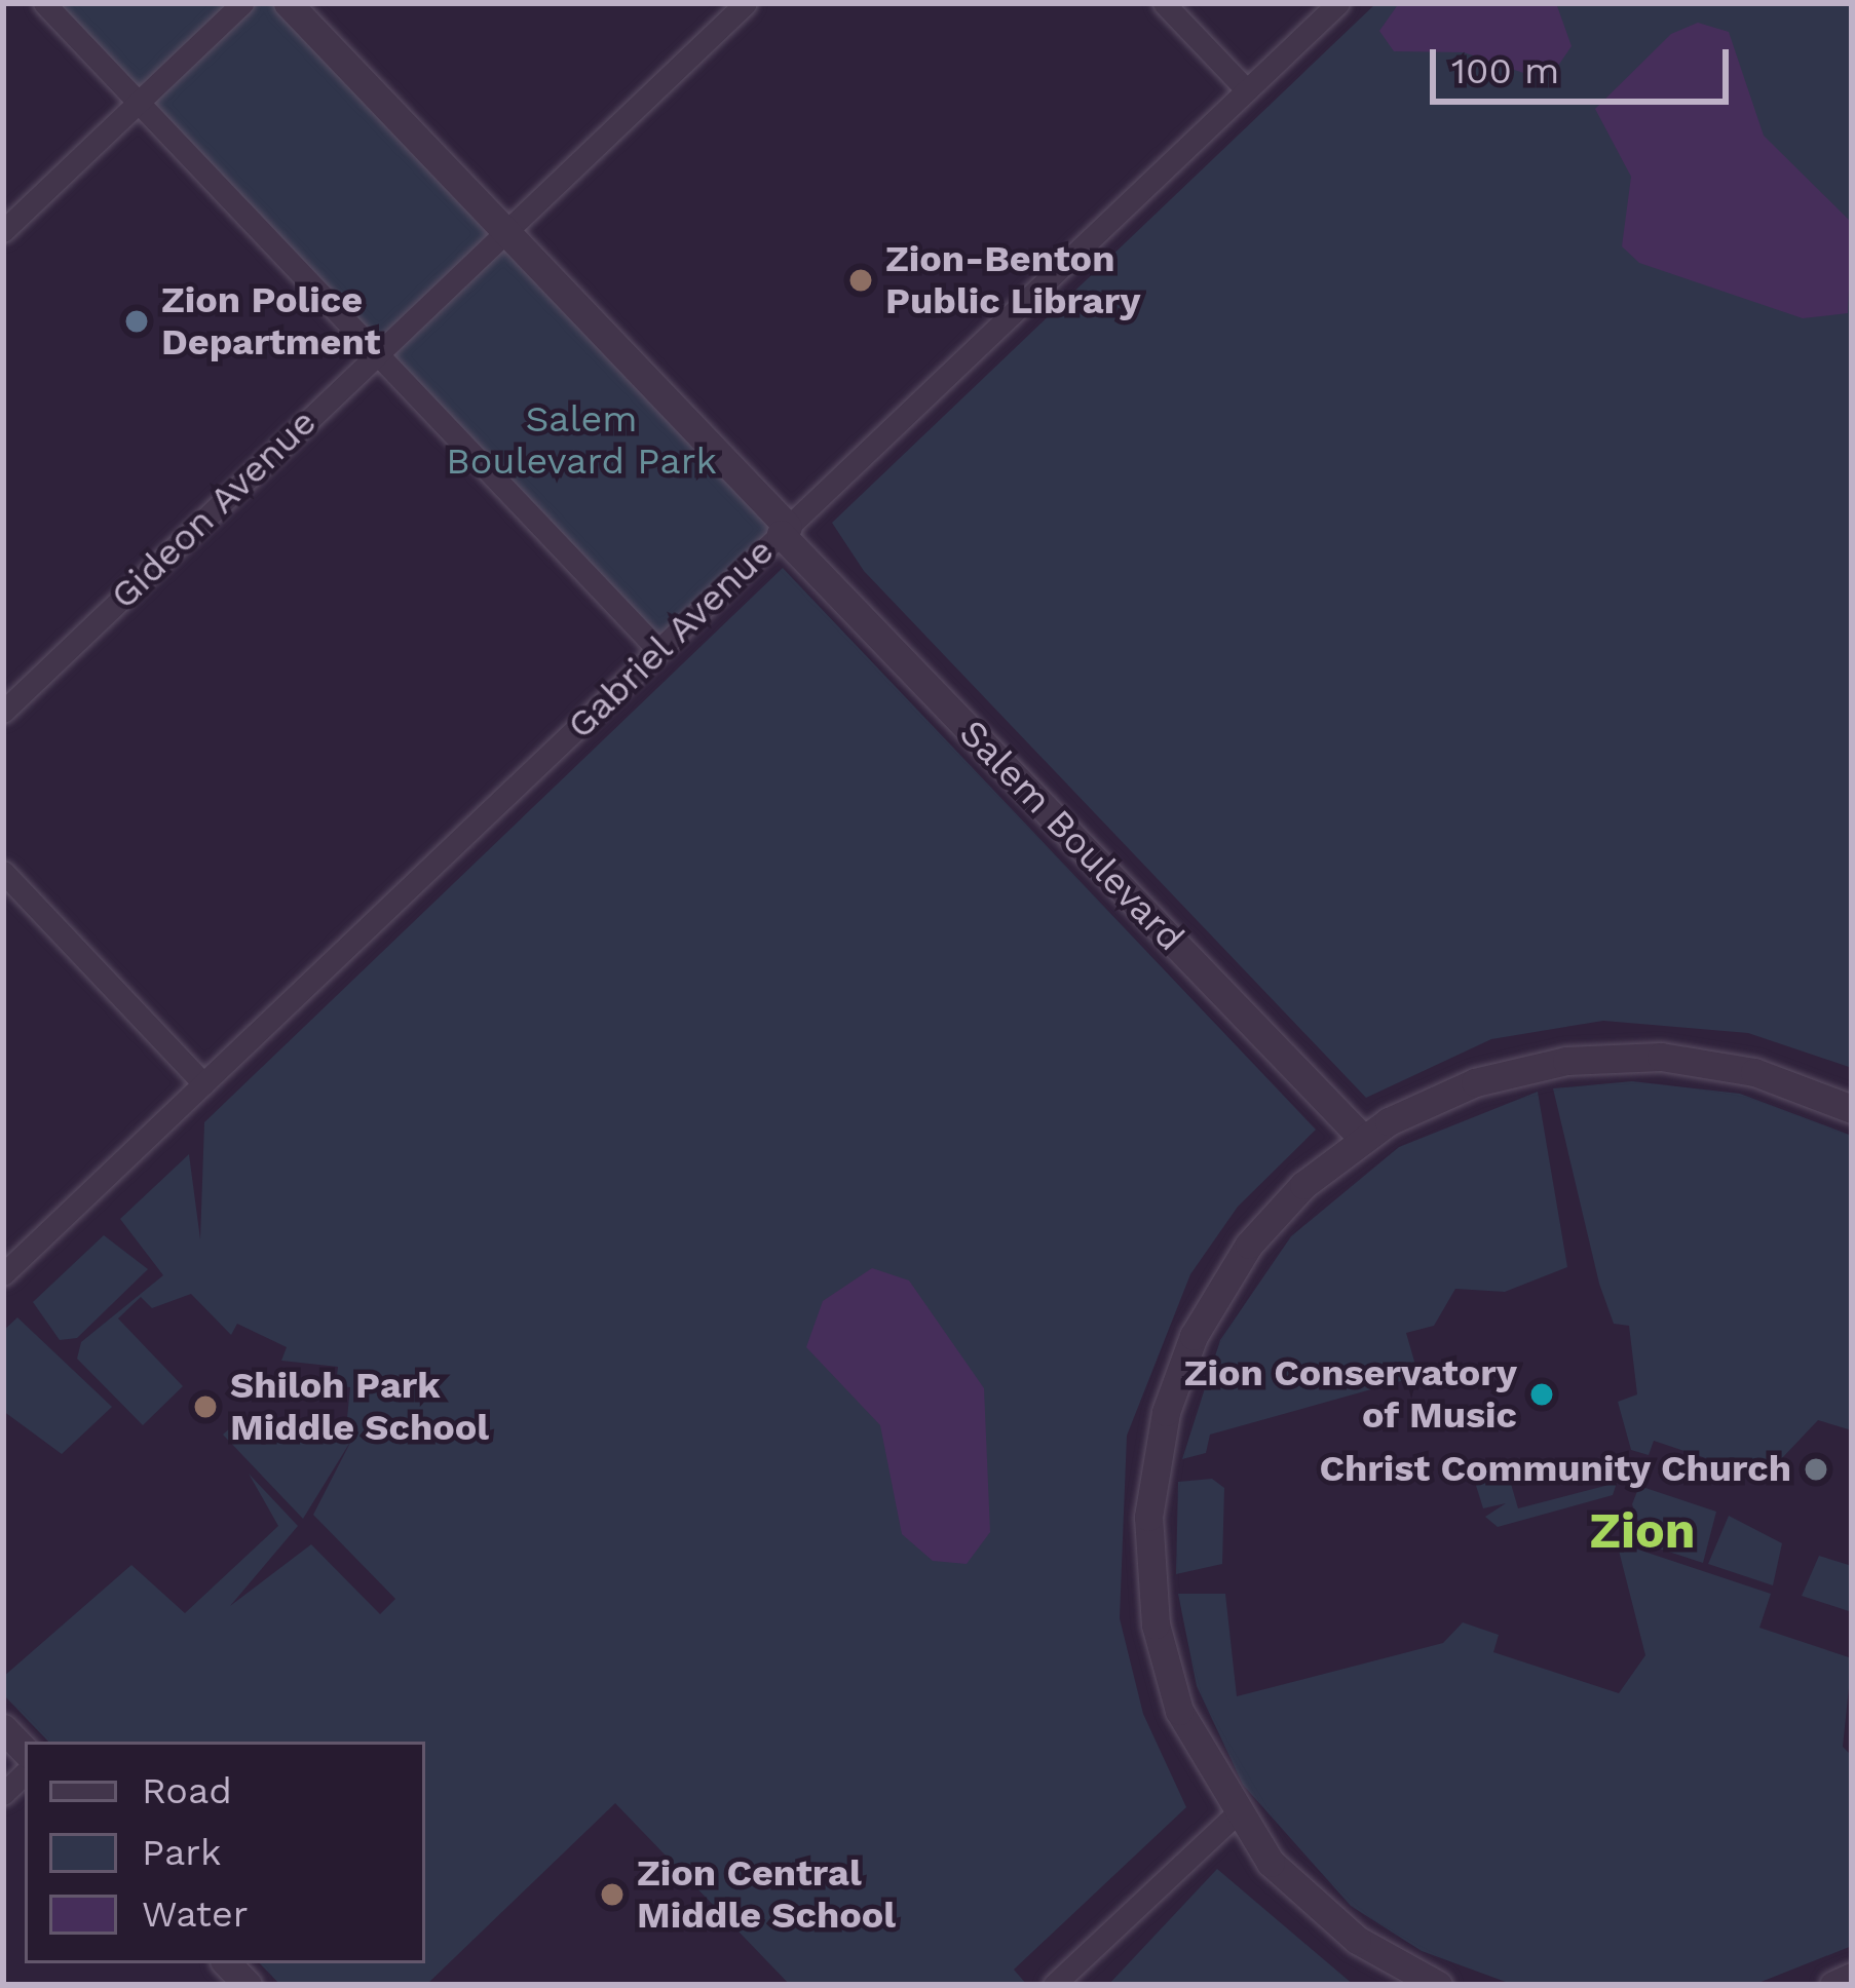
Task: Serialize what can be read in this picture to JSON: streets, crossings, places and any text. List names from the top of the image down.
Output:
{
  "streets": {
    "street": ["Gideon Avenue", "Gabriel Avenue", "Salem Boulevard"]
  },
  "crossings": [
    ["Gideon Avenue", "Salem Boulevard"],
    ["Gabriel Avenue", "Salem Boulevard"]
  ],
  "districts": ["Zion"],
  "parks": ["Salem Boulevard Park"],
  "places": [
    "Zion-Benton Public Library",
    "Zion Police Department",
    "Zion Conservatory of Music",
    "Shiloh Park Middle School",
    "Christ Community Church",
    "Zion Central Middle School"
  ],
  "legend": ["Road", "Park", "Water"],
  "scale_bar": "100 m"
}
